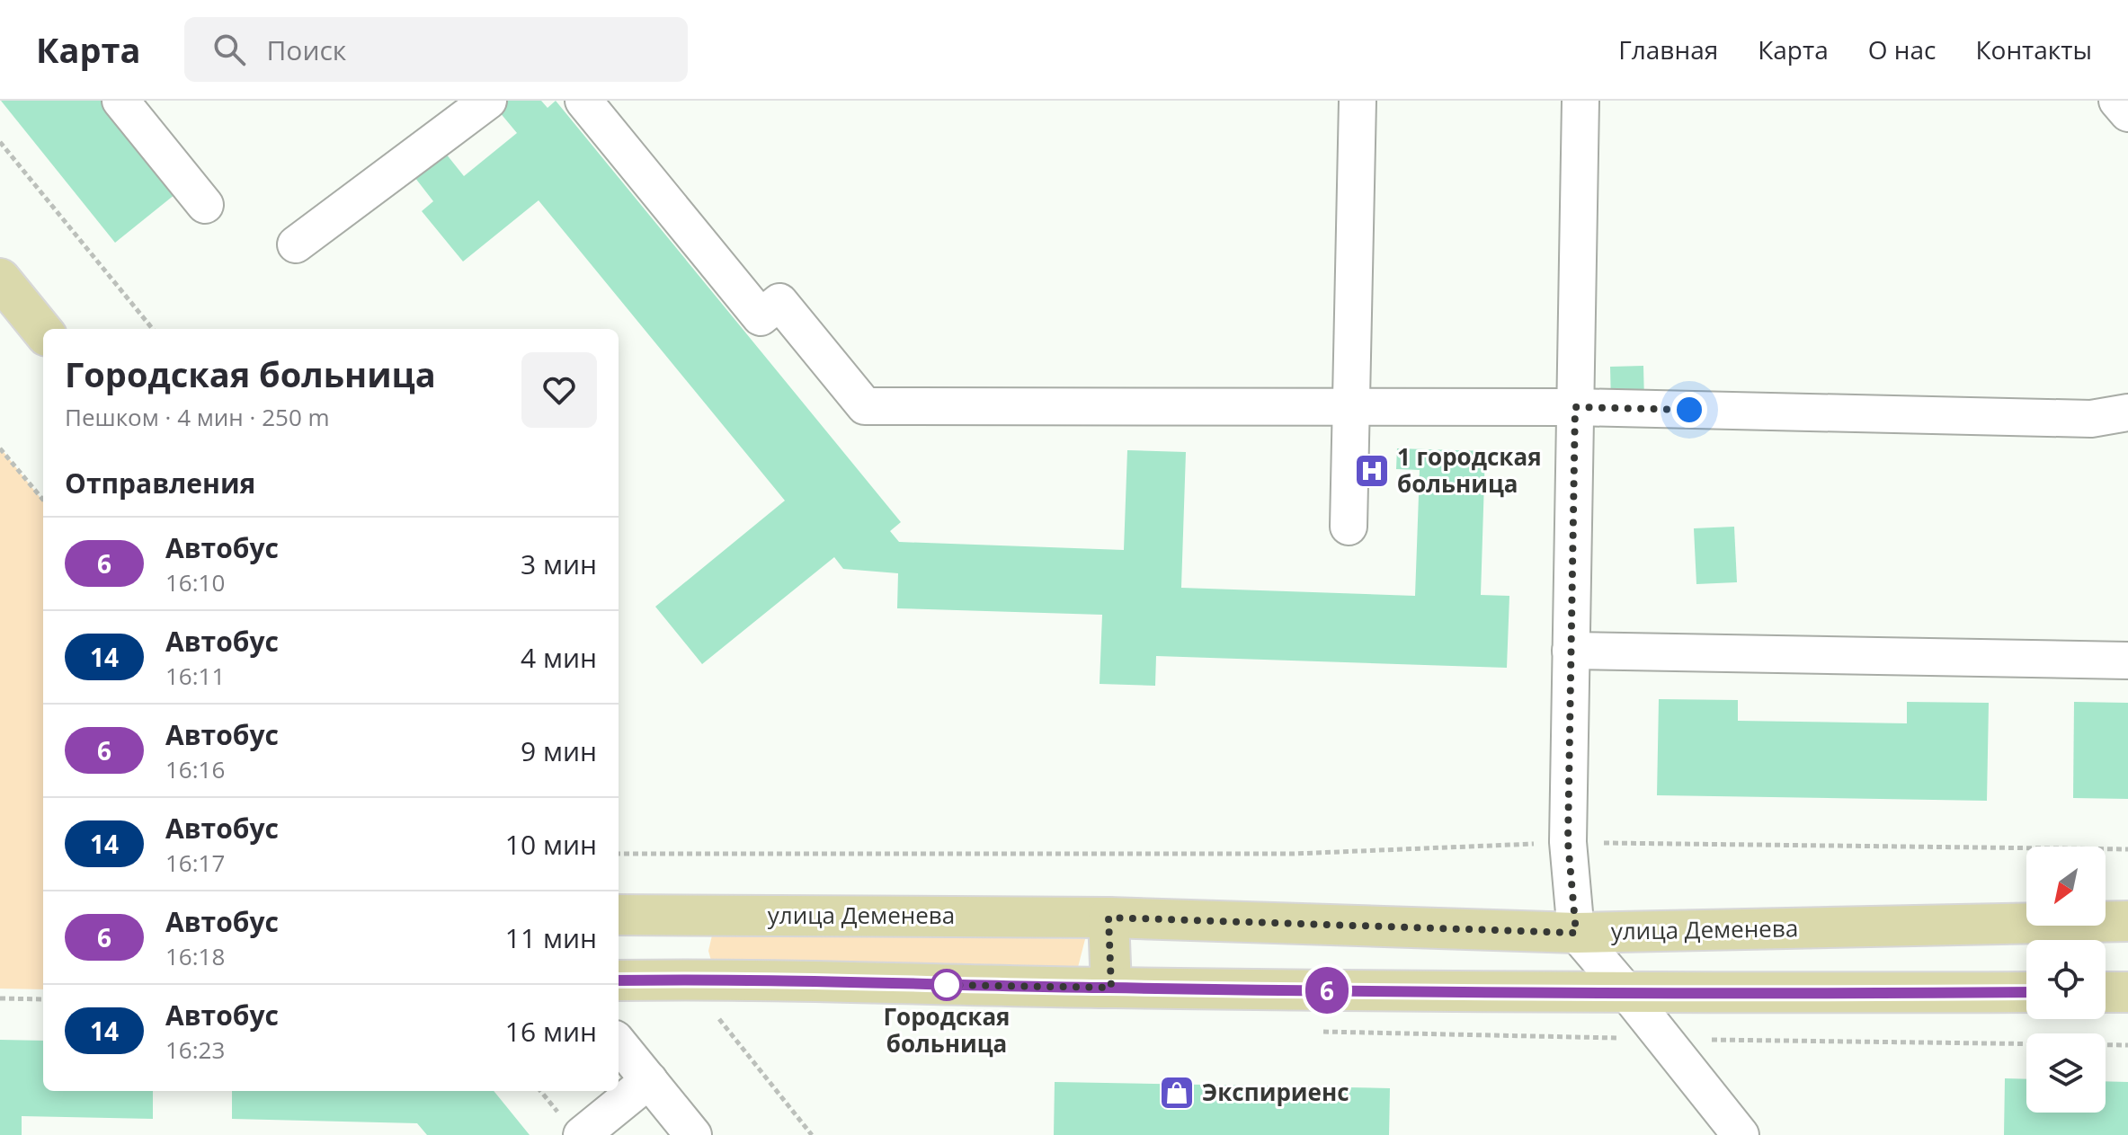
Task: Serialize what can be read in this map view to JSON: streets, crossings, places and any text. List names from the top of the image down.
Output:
{
  "streets": {
    "main road": ["улица Деменева"]
  },
  "places": {
    "hospital": ["1 городская больница"],
    "other": ["Городская больница"],
    "shop": ["Экспириенс"]
  },
  "lines": ["bus line 6"],
  "north": "bottom left",
  "page": {
    "header": "Карта",
    "search": "Поиск",
    "nav": [
      "Главная",
      "Карта",
      "О нас",
      "Контакты"
    ],
    "on_map": "6",
    "heading": [
      ["Городская больница", "Пешком · 4 мин · 250 m"],
      "Отправления"
    ],
    "list": [
      {
        "mark": "6",
        "name": "Автобус",
        "note": "16:10",
        "value": "3 мин"
      },
      {
        "mark": "14",
        "name": "Автобус",
        "note": "16:11",
        "value": "4 мин"
      },
      {
        "mark": "6",
        "name": "Автобус",
        "note": "16:16",
        "value": "9 мин"
      },
      {
        "mark": "14",
        "name": "Автобус",
        "note": "16:17",
        "value": "10 мин"
      },
      {
        "mark": "6",
        "name": "Автобус",
        "note": "16:18",
        "value": "11 мин"
      },
      {
        "mark": "14",
        "name": "Автобус",
        "note": "16:23",
        "value": "16 мин"
      }
    ]
  }
}
